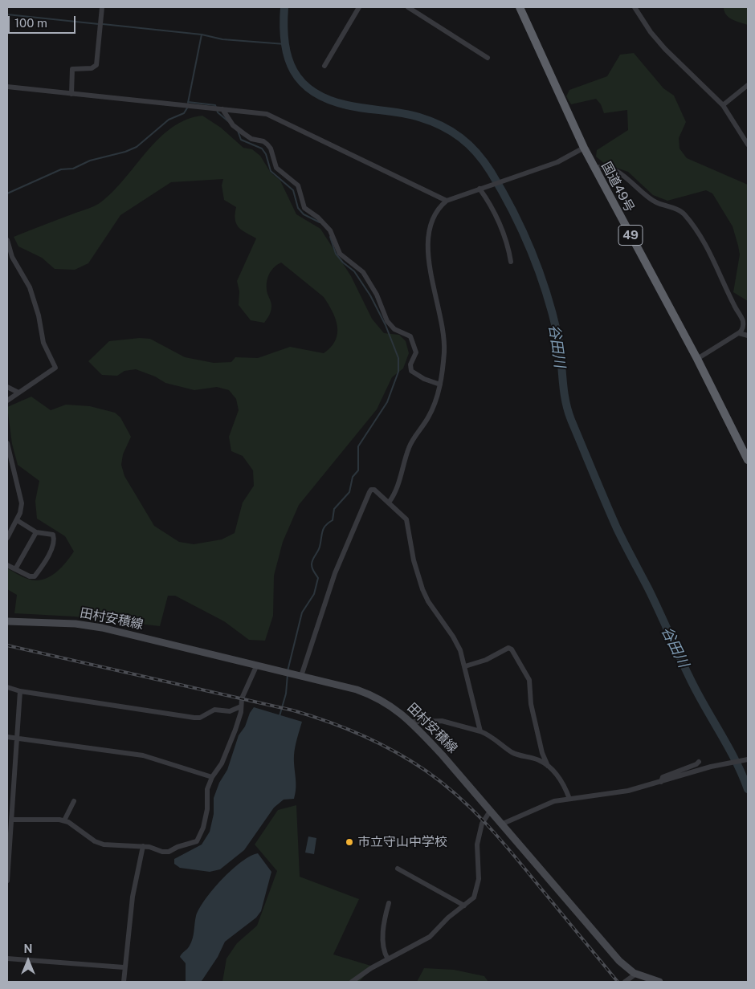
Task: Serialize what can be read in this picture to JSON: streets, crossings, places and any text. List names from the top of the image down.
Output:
{
  "streets": {
    "highway": ["国道49号", "49"],
    "main road": ["田村安積線"]
  },
  "water": ["谷田川"],
  "places": ["市立守山中学校"],
  "scale_bar": "100 m",
  "north": "top"
}
